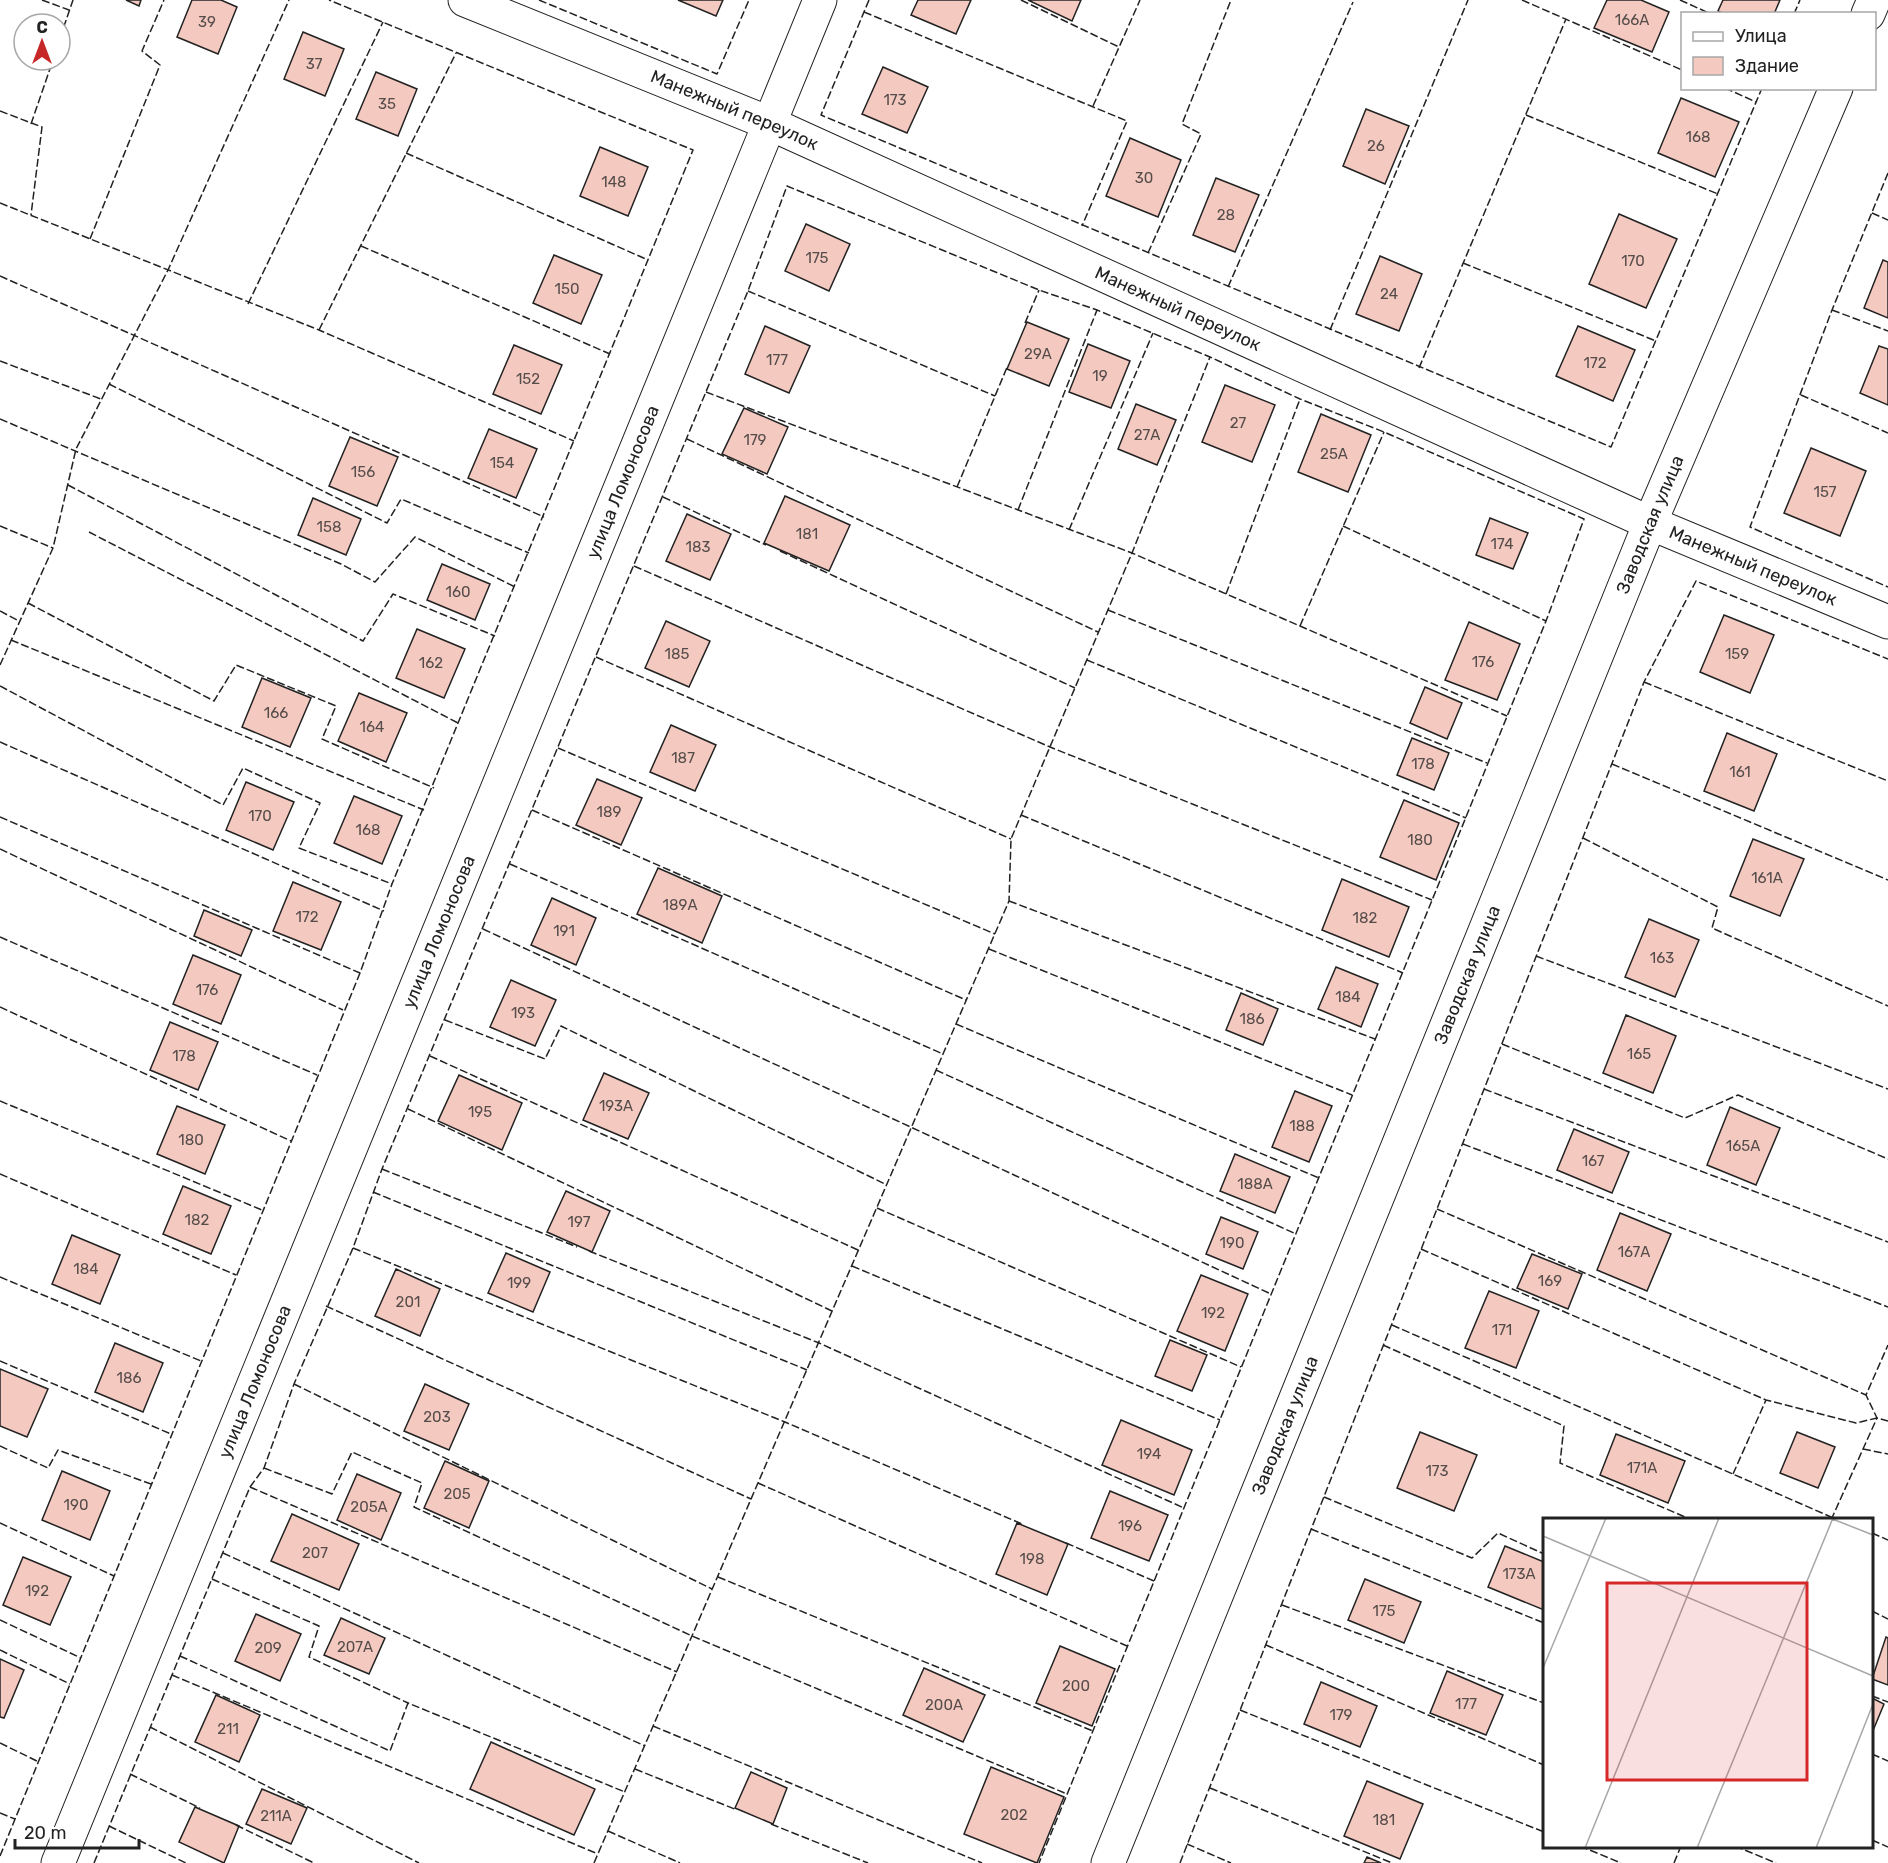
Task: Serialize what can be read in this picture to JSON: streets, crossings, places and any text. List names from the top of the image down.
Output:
{
  "streets": {
    "street": ["Манежный переулок", "улица Ломоносова", "Заводская улица"]
  },
  "crossings": [
    ["Манежный переулок", "улица Ломоносова"],
    ["Манежный переулок", "Заводская улица"]
  ],
  "house_numbers": [
    "166А",
    "39",
    "37",
    "173",
    "35",
    "168",
    "26",
    "30",
    "148",
    "28",
    "175",
    "170",
    "150",
    "24",
    "29А",
    "177",
    "172",
    "19",
    "152",
    "27",
    "27А",
    "179",
    "25А",
    "154",
    "156",
    "157",
    "158",
    "181",
    "174",
    "183",
    "160",
    "185",
    "159",
    "176",
    "162",
    "166",
    "164",
    "187",
    "178",
    "161",
    "189",
    "170",
    "168",
    "180",
    "161А",
    "189А",
    "172",
    "182",
    "191",
    "163",
    "176",
    "184",
    "193",
    "186",
    "165",
    "178",
    "193А",
    "195",
    "188",
    "180",
    "165А",
    "167",
    "188А",
    "182",
    "197",
    "190",
    "167А",
    "184",
    "169",
    "199",
    "201",
    "192",
    "171",
    "186",
    "203",
    "194",
    "171А",
    "173",
    "205",
    "190",
    "205А",
    "196",
    "207",
    "198",
    "173А",
    "192",
    "175",
    "207А",
    "209",
    "200",
    "177",
    "200А",
    "179",
    "211",
    "202",
    "211А",
    "181"
  ],
  "legend": ["Улица", "Здание"],
  "scale_bar": "20 m",
  "north": "top"
}
